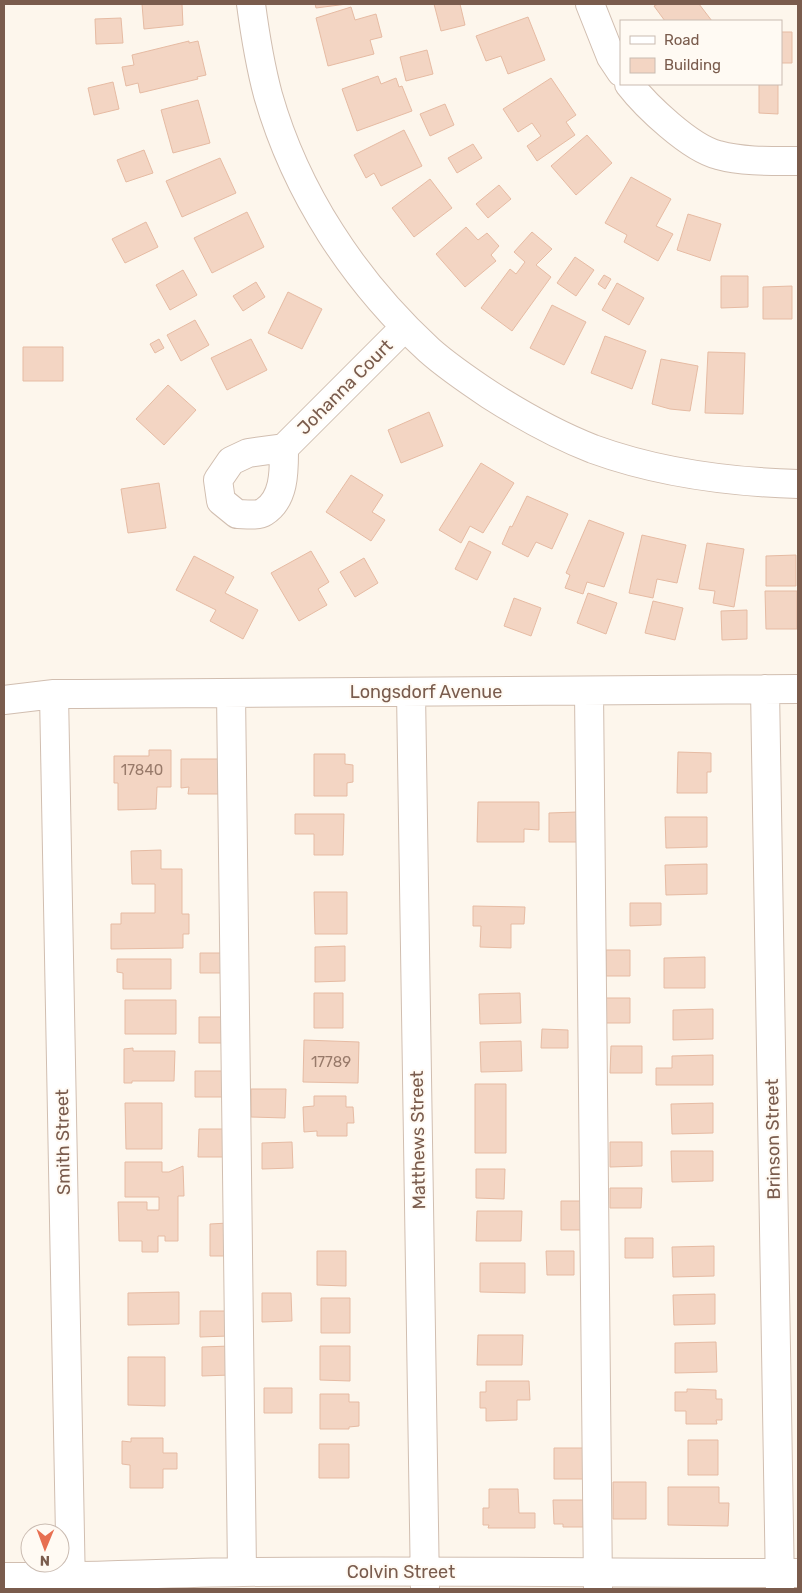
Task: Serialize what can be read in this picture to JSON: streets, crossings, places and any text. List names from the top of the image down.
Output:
{
  "streets": {
    "street": [
      "Johanna Court",
      "Longsdorf Avenue",
      "Brinson Street",
      "Matthews Street",
      "Smith Street",
      "Colvin Street"
    ]
  },
  "crossings": [
    ["Longsdorf Avenue", "Brinson Street"],
    ["Longsdorf Avenue", "Matthews Street"],
    ["Longsdorf Avenue", "Smith Street"],
    ["Brinson Street", "Colvin Street"],
    ["Matthews Street", "Colvin Street"],
    ["Smith Street", "Colvin Street"]
  ],
  "house_numbers": ["17840", "17789"],
  "legend": ["Road", "Building"],
  "north": "bottom"
}
